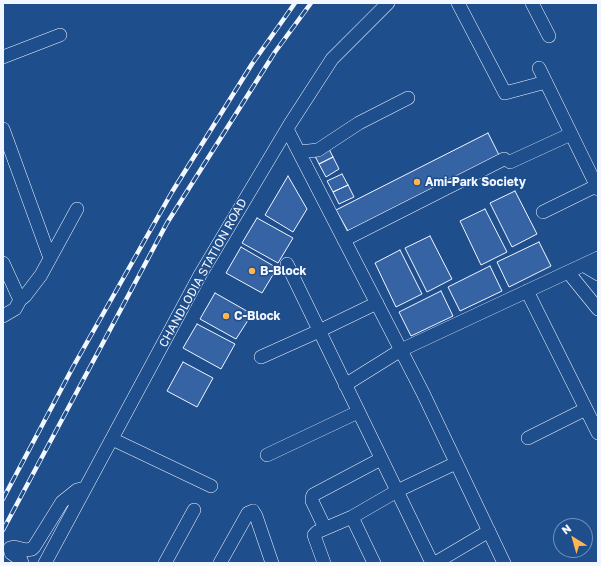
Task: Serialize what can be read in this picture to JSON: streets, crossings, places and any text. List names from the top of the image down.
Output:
{
  "streets": {
    "street": ["CHANDLODIA STATION ROAD"]
  },
  "places": ["Ami-Park Society", "B-Block", "C-Block"],
  "north": "top left"
}
